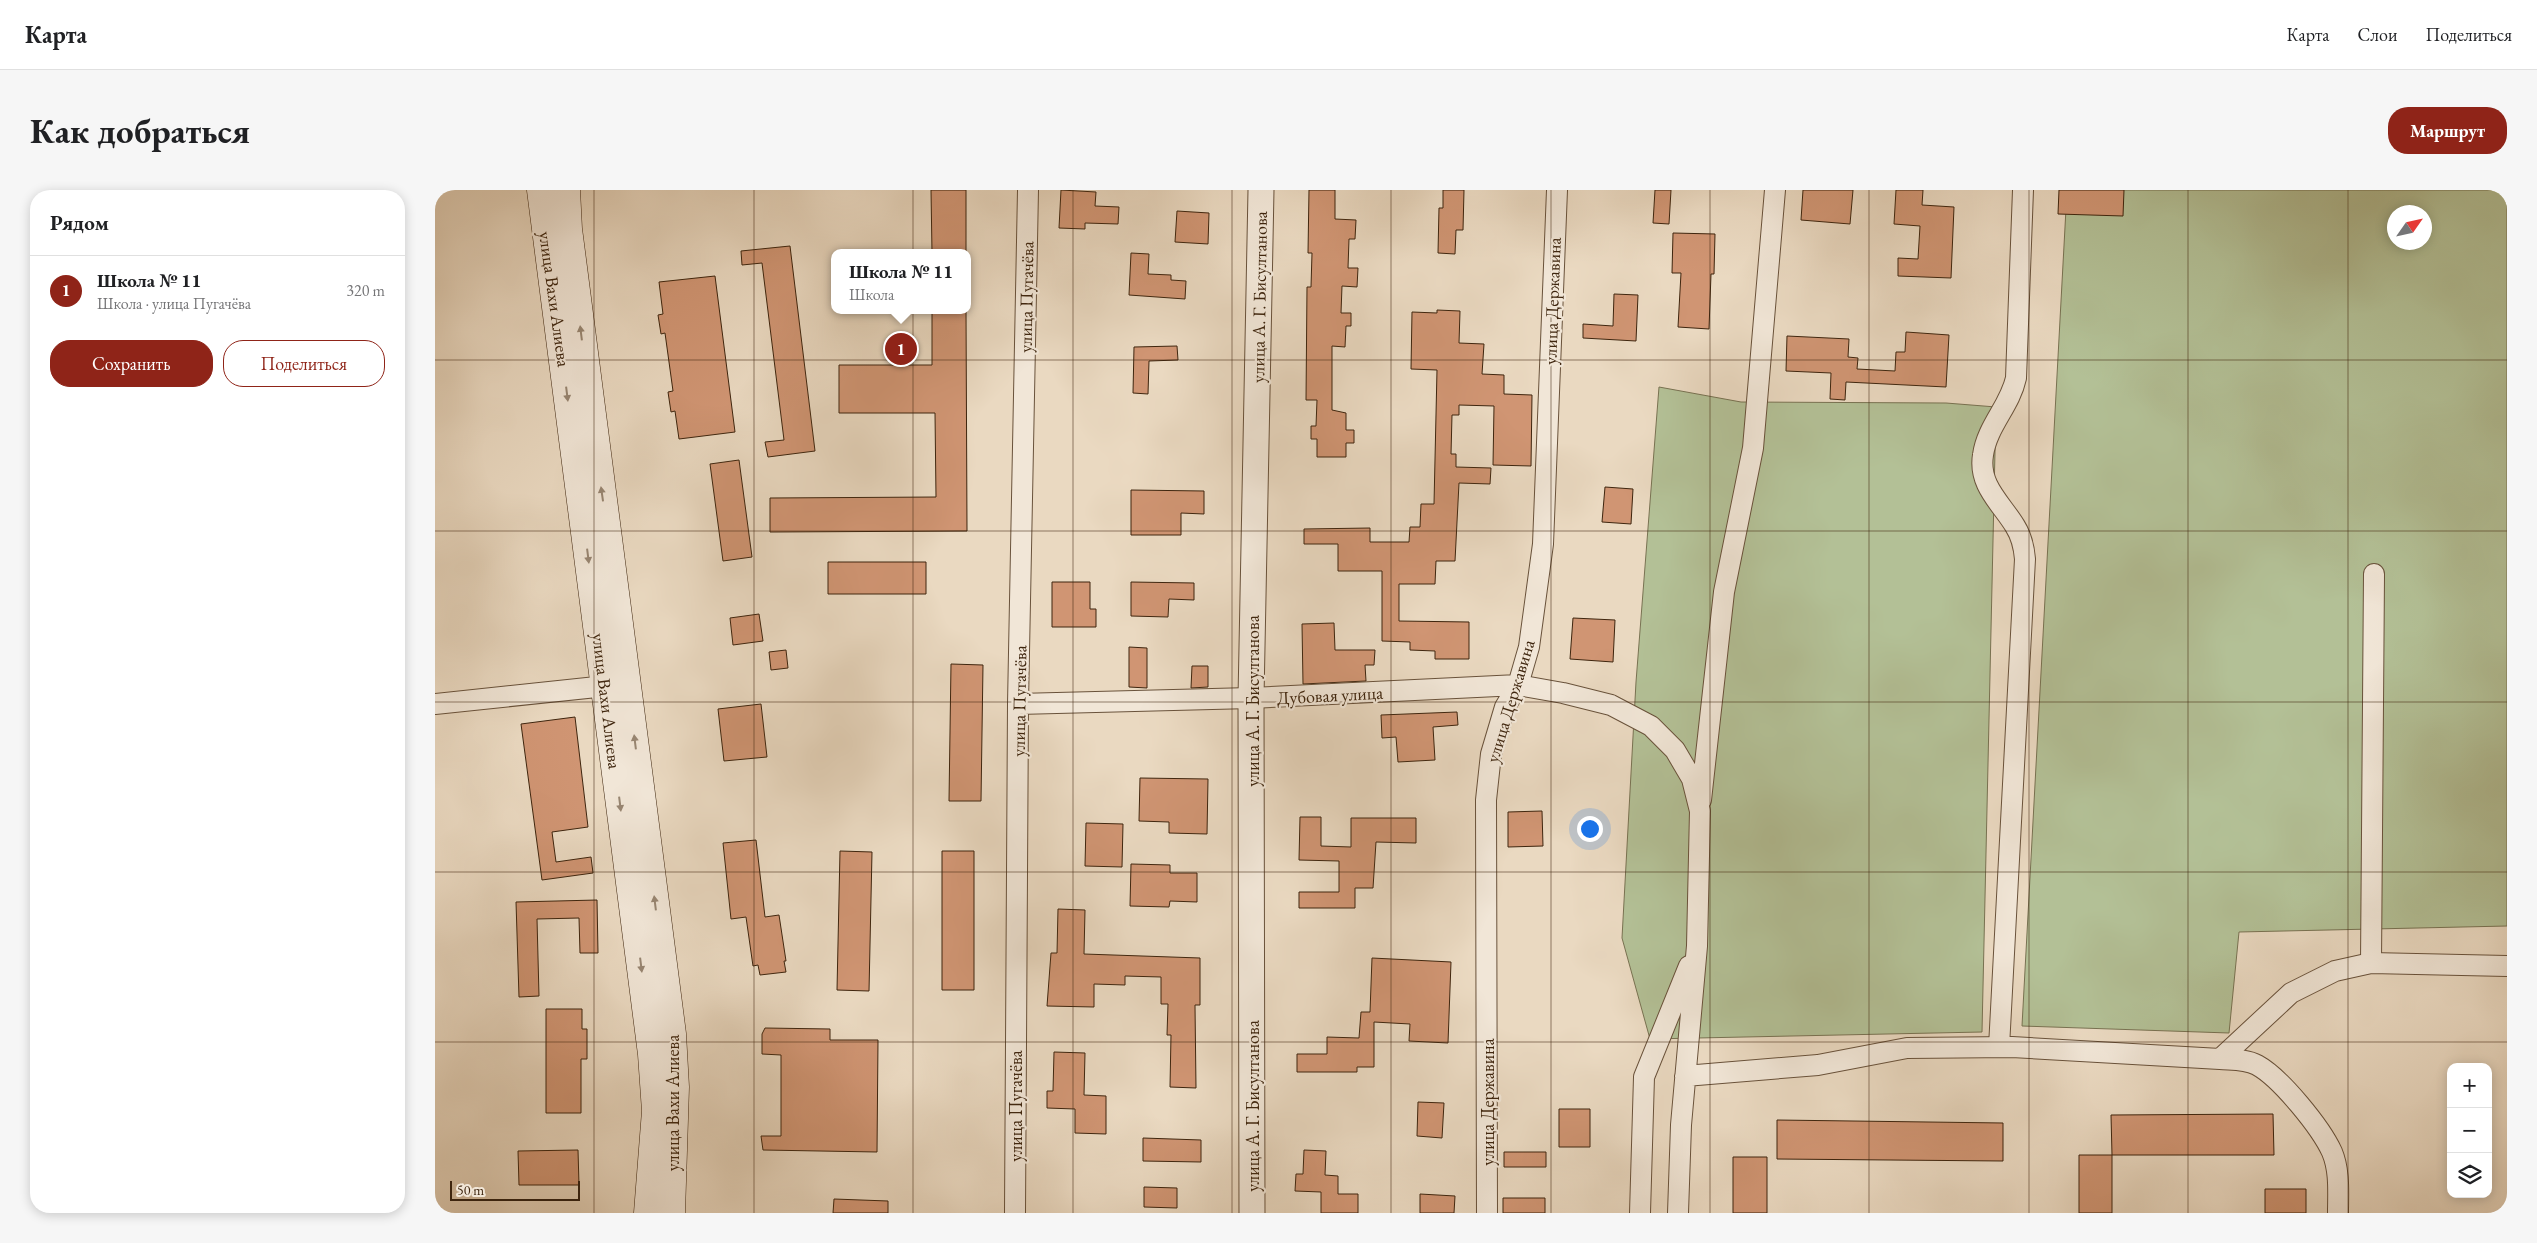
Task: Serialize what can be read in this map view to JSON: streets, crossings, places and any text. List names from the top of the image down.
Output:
{
  "streets": {
    "main road": ["улица Вахи Алиева"],
    "street": [
      "улица Пугачёва",
      "улица А. Г. Бисултанова",
      "улица Державина",
      "Дубовая улица"
    ]
  },
  "crossings": [
    ["улица Пугачёва", "Дубовая улица"],
    ["улица А. Г. Бисултанова", "Дубовая улица"],
    ["улица Державина", "Дубовая улица"]
  ],
  "scale_bar": "50 m",
  "north": "top right",
  "page": {
    "header": "Карта",
    "nav": ["Карта", "Слои", "Поделиться"],
    "buttons": [
      "Маршрут",
      ["Сохранить", "Поделиться"]
    ],
    "title": "Как добраться",
    "heading": "Рядом",
    "popup": ["Школа № 11", "Школа"],
    "list": [
      {
        "mark": "1",
        "name": "Школа № 11",
        "note": "Школа · улица Пугачёва",
        "value": "320 m"
      }
    ],
    "pins": "1",
    "map_buttons": ["+", "−"],
    "scale": "50 m"
  }
}
